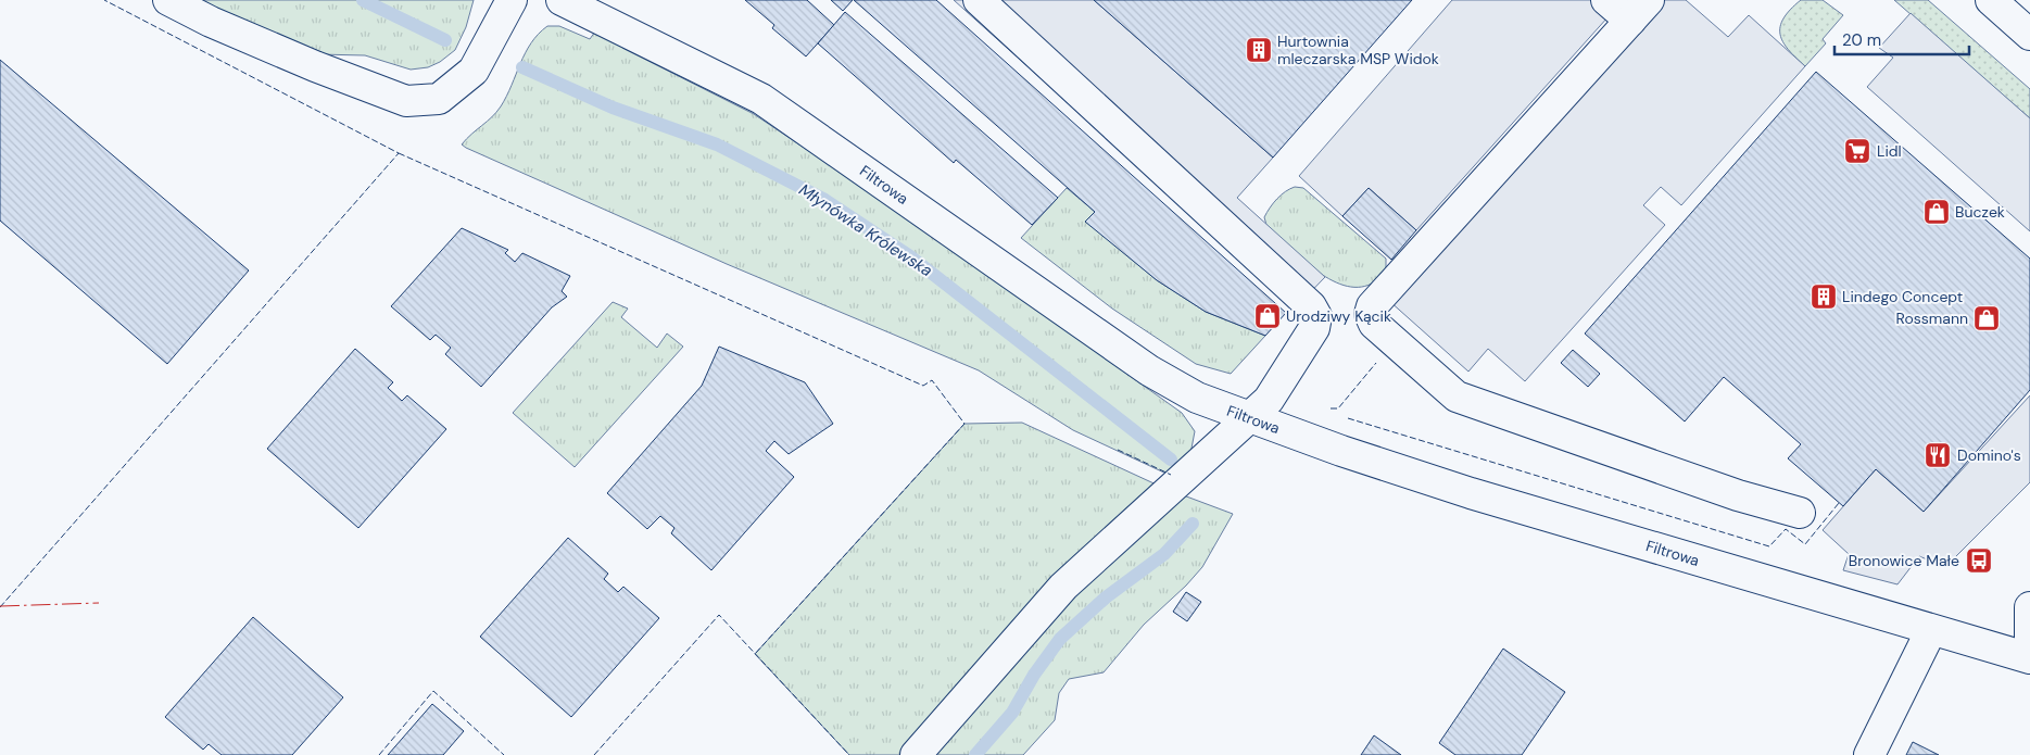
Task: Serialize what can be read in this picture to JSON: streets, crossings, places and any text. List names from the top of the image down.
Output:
{
  "streets": {
    "street": ["Filtrowa"]
  },
  "water": ["Młynówka Królewska"],
  "places": {
    "building": ["Hurtownia mleczarska MSP Widok", "Lindego Concept"],
    "supermarket": ["Lidl"],
    "shop": ["Buczek", "Urodziwy Kącik", "Rossmann"],
    "restaurant": ["Domino's"],
    "bus stop": ["Bronowice Małe"]
  },
  "scale_bar": "20 m"
}
